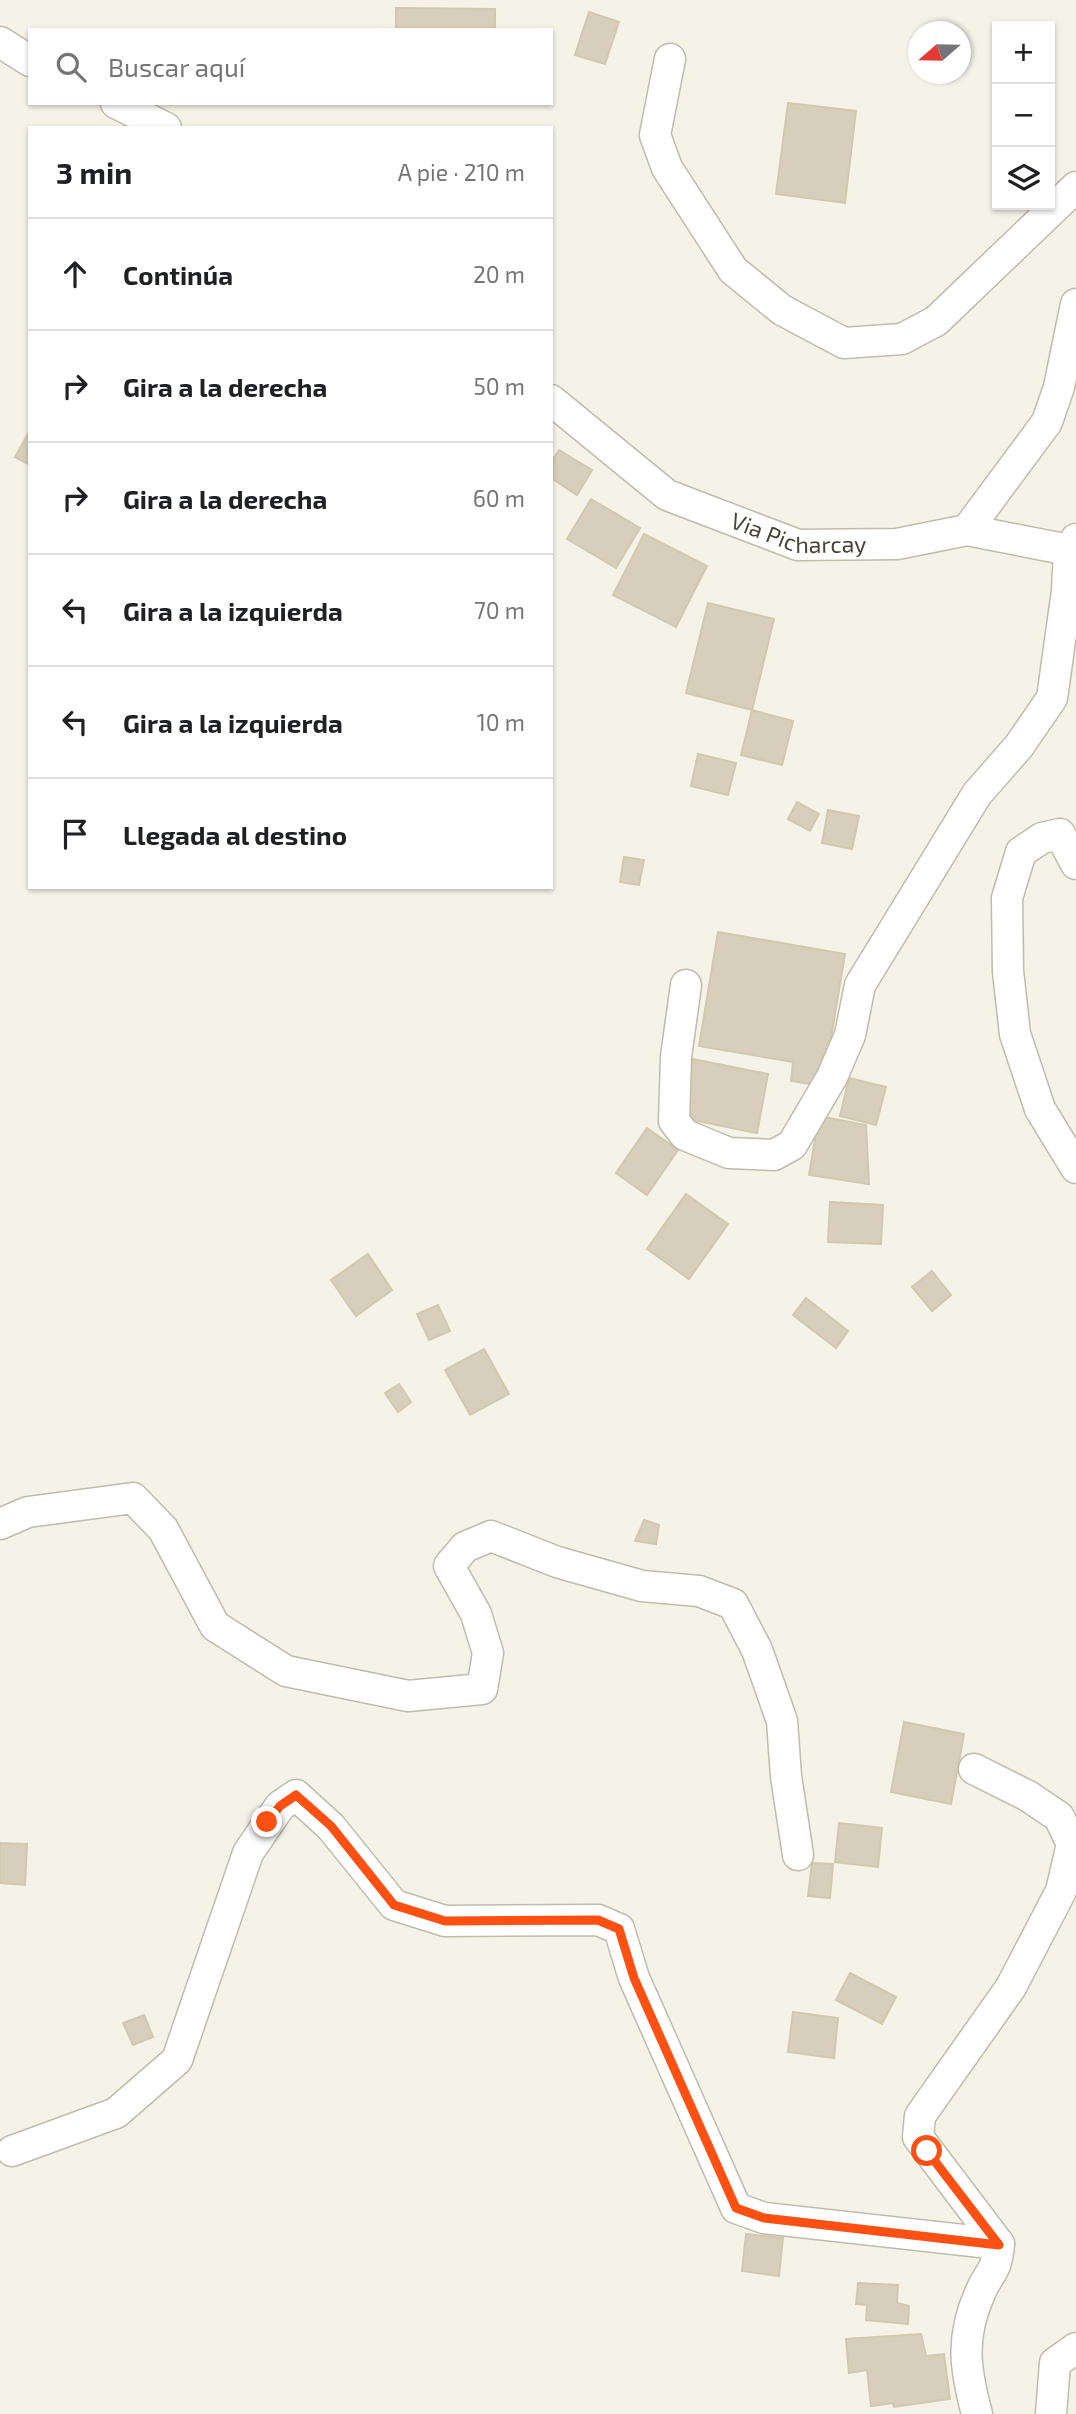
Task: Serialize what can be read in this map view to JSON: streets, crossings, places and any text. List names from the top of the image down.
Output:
{
  "streets": {
    "street": ["Via Picharcay"]
  },
  "north": "left",
  "page": {
    "map_buttons": ["+", "−"],
    "search": "Buscar aquí",
    "heading": ["3 min", "A pie · 210 m"],
    "list": [
      ["Continúa", "20 m"],
      ["Gira a la derecha", "50 m"],
      ["Gira a la derecha", "60 m"],
      ["Gira a la izquierda", "70 m"],
      ["Gira a la izquierda", "10 m"],
      "Llegada al destino"
    ]
  }
}
